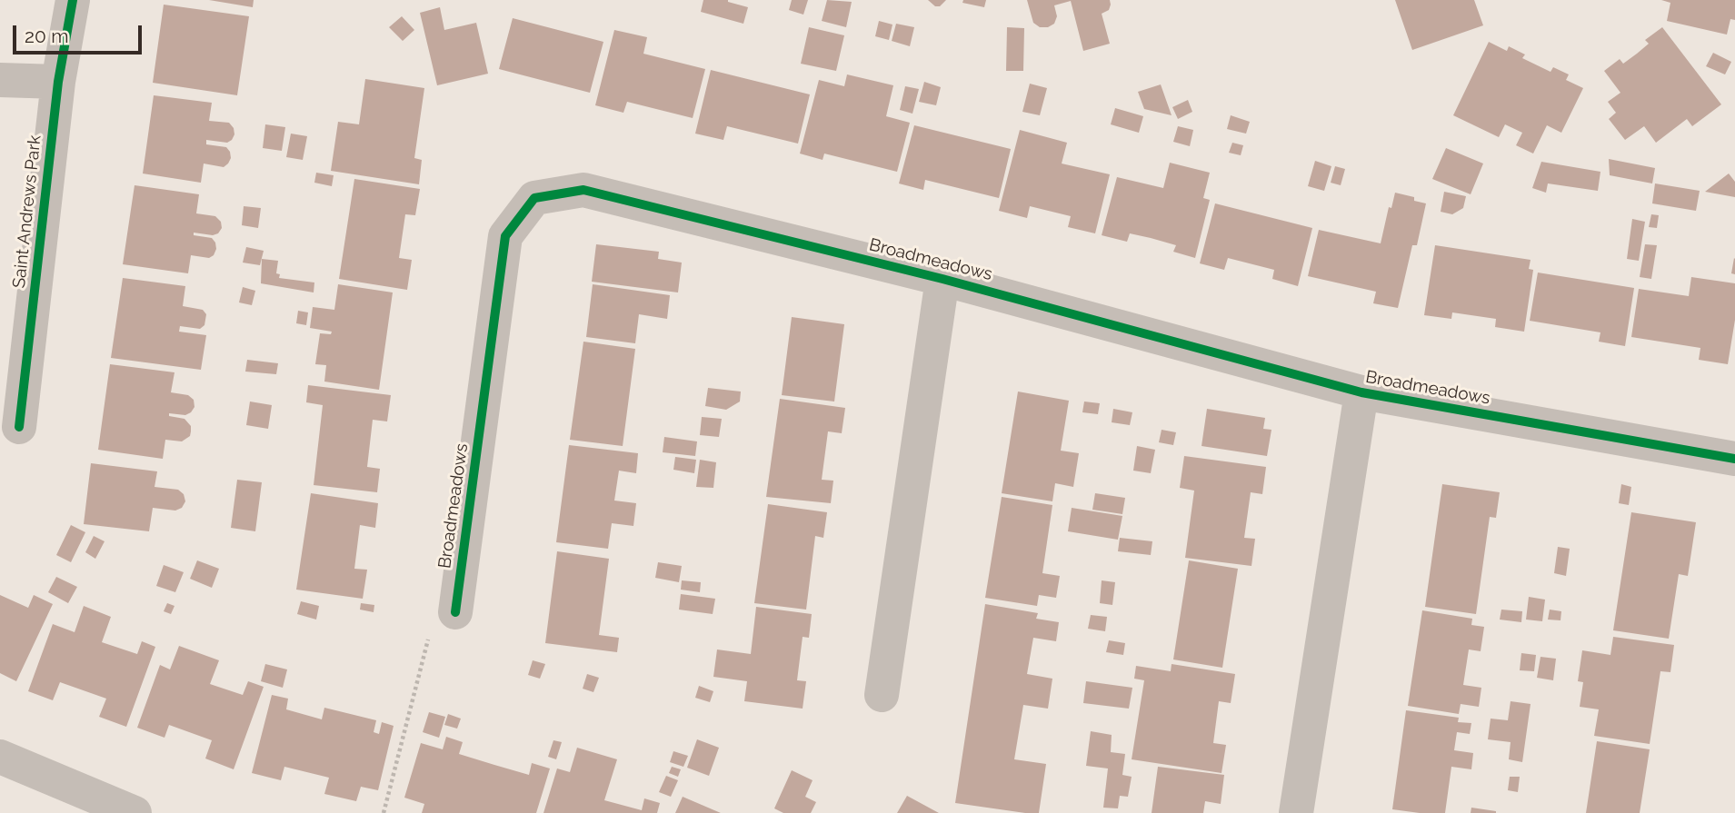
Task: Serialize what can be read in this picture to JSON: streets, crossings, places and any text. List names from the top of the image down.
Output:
{
  "streets": {
    "street": ["Saint Andrews Park", "Broadmeadows"]
  },
  "scale_bar": "20 m"
}
